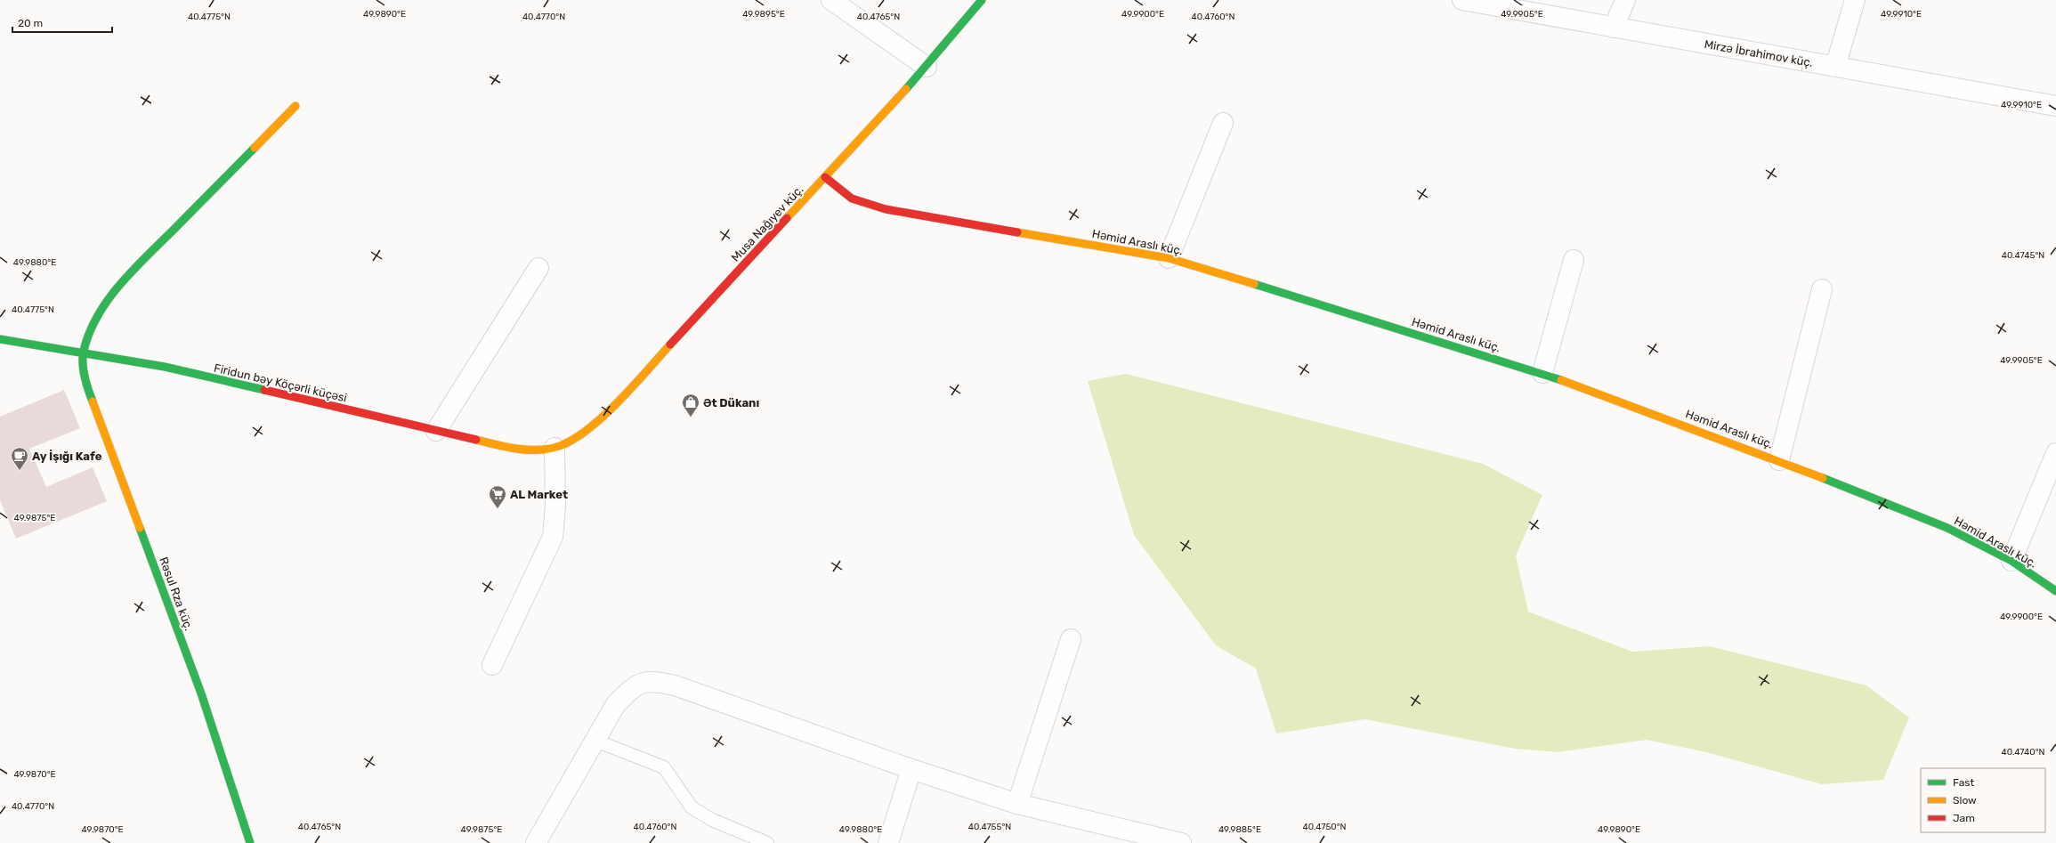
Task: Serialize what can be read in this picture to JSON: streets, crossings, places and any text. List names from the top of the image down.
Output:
{
  "streets": {
    "street": [
      "Mirzə İbrahimov küç.",
      "Musa Nağıyev küç.",
      "Həmid Araslı küç.",
      "Firidun bəy Köçərli küçəsi",
      "Rəsul Rza küç."
    ]
  },
  "crossings": [
    ["Musa Nağıyev küç.", "Həmid Araslı küç."],
    ["Musa Nağıyev küç.", "Firidun bəy Köçərli küçəsi"],
    ["Firidun bəy Köçərli küçəsi", "Rəsul Rza küç."]
  ],
  "places": {
    "shop": ["Ət Dükanı"],
    "cafe": ["Ay İşığı Kafe"],
    "supermarket": ["AL Market"]
  },
  "legend": ["Fast", "Slow", "Jam"],
  "scale_bar": "20 m",
  "coordinates": [
    "49.9890°E",
    "49.9895°E",
    "49.9900°E",
    "49.9905°E",
    "49.9910°E",
    "40.4775°N",
    "40.4770°N",
    "40.4765°N",
    "40.4760°N",
    "40.4745°N",
    "49.9880°E",
    "49.9875°E",
    "40.4740°N",
    "49.9870°E",
    "40.4755°N",
    "40.4750°N",
    "49.9885°E"
  ]
}
